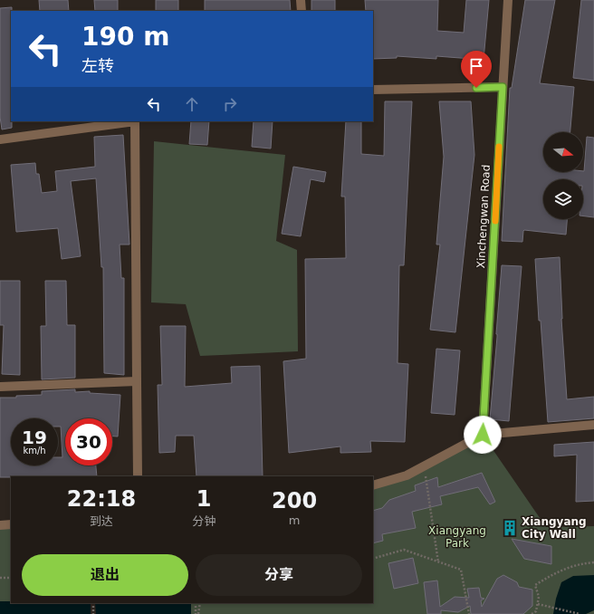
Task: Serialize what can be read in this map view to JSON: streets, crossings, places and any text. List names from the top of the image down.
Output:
{
  "streets": {
    "street": ["Xinchengwan Road"]
  },
  "parks": ["Xiangyang Park"],
  "places": {
    "building": ["Xiangyang City Wall"]
  },
  "north": "right",
  "page": {
    "turn": ["190 m", "左转"],
    "speed": "19 km/h",
    "limit": "30",
    "eta": [
      "22:18",
      "到达",
      "1",
      "分钟",
      "200",
      "m"
    ],
    "buttons": ["退出", "分享"]
  }
}
